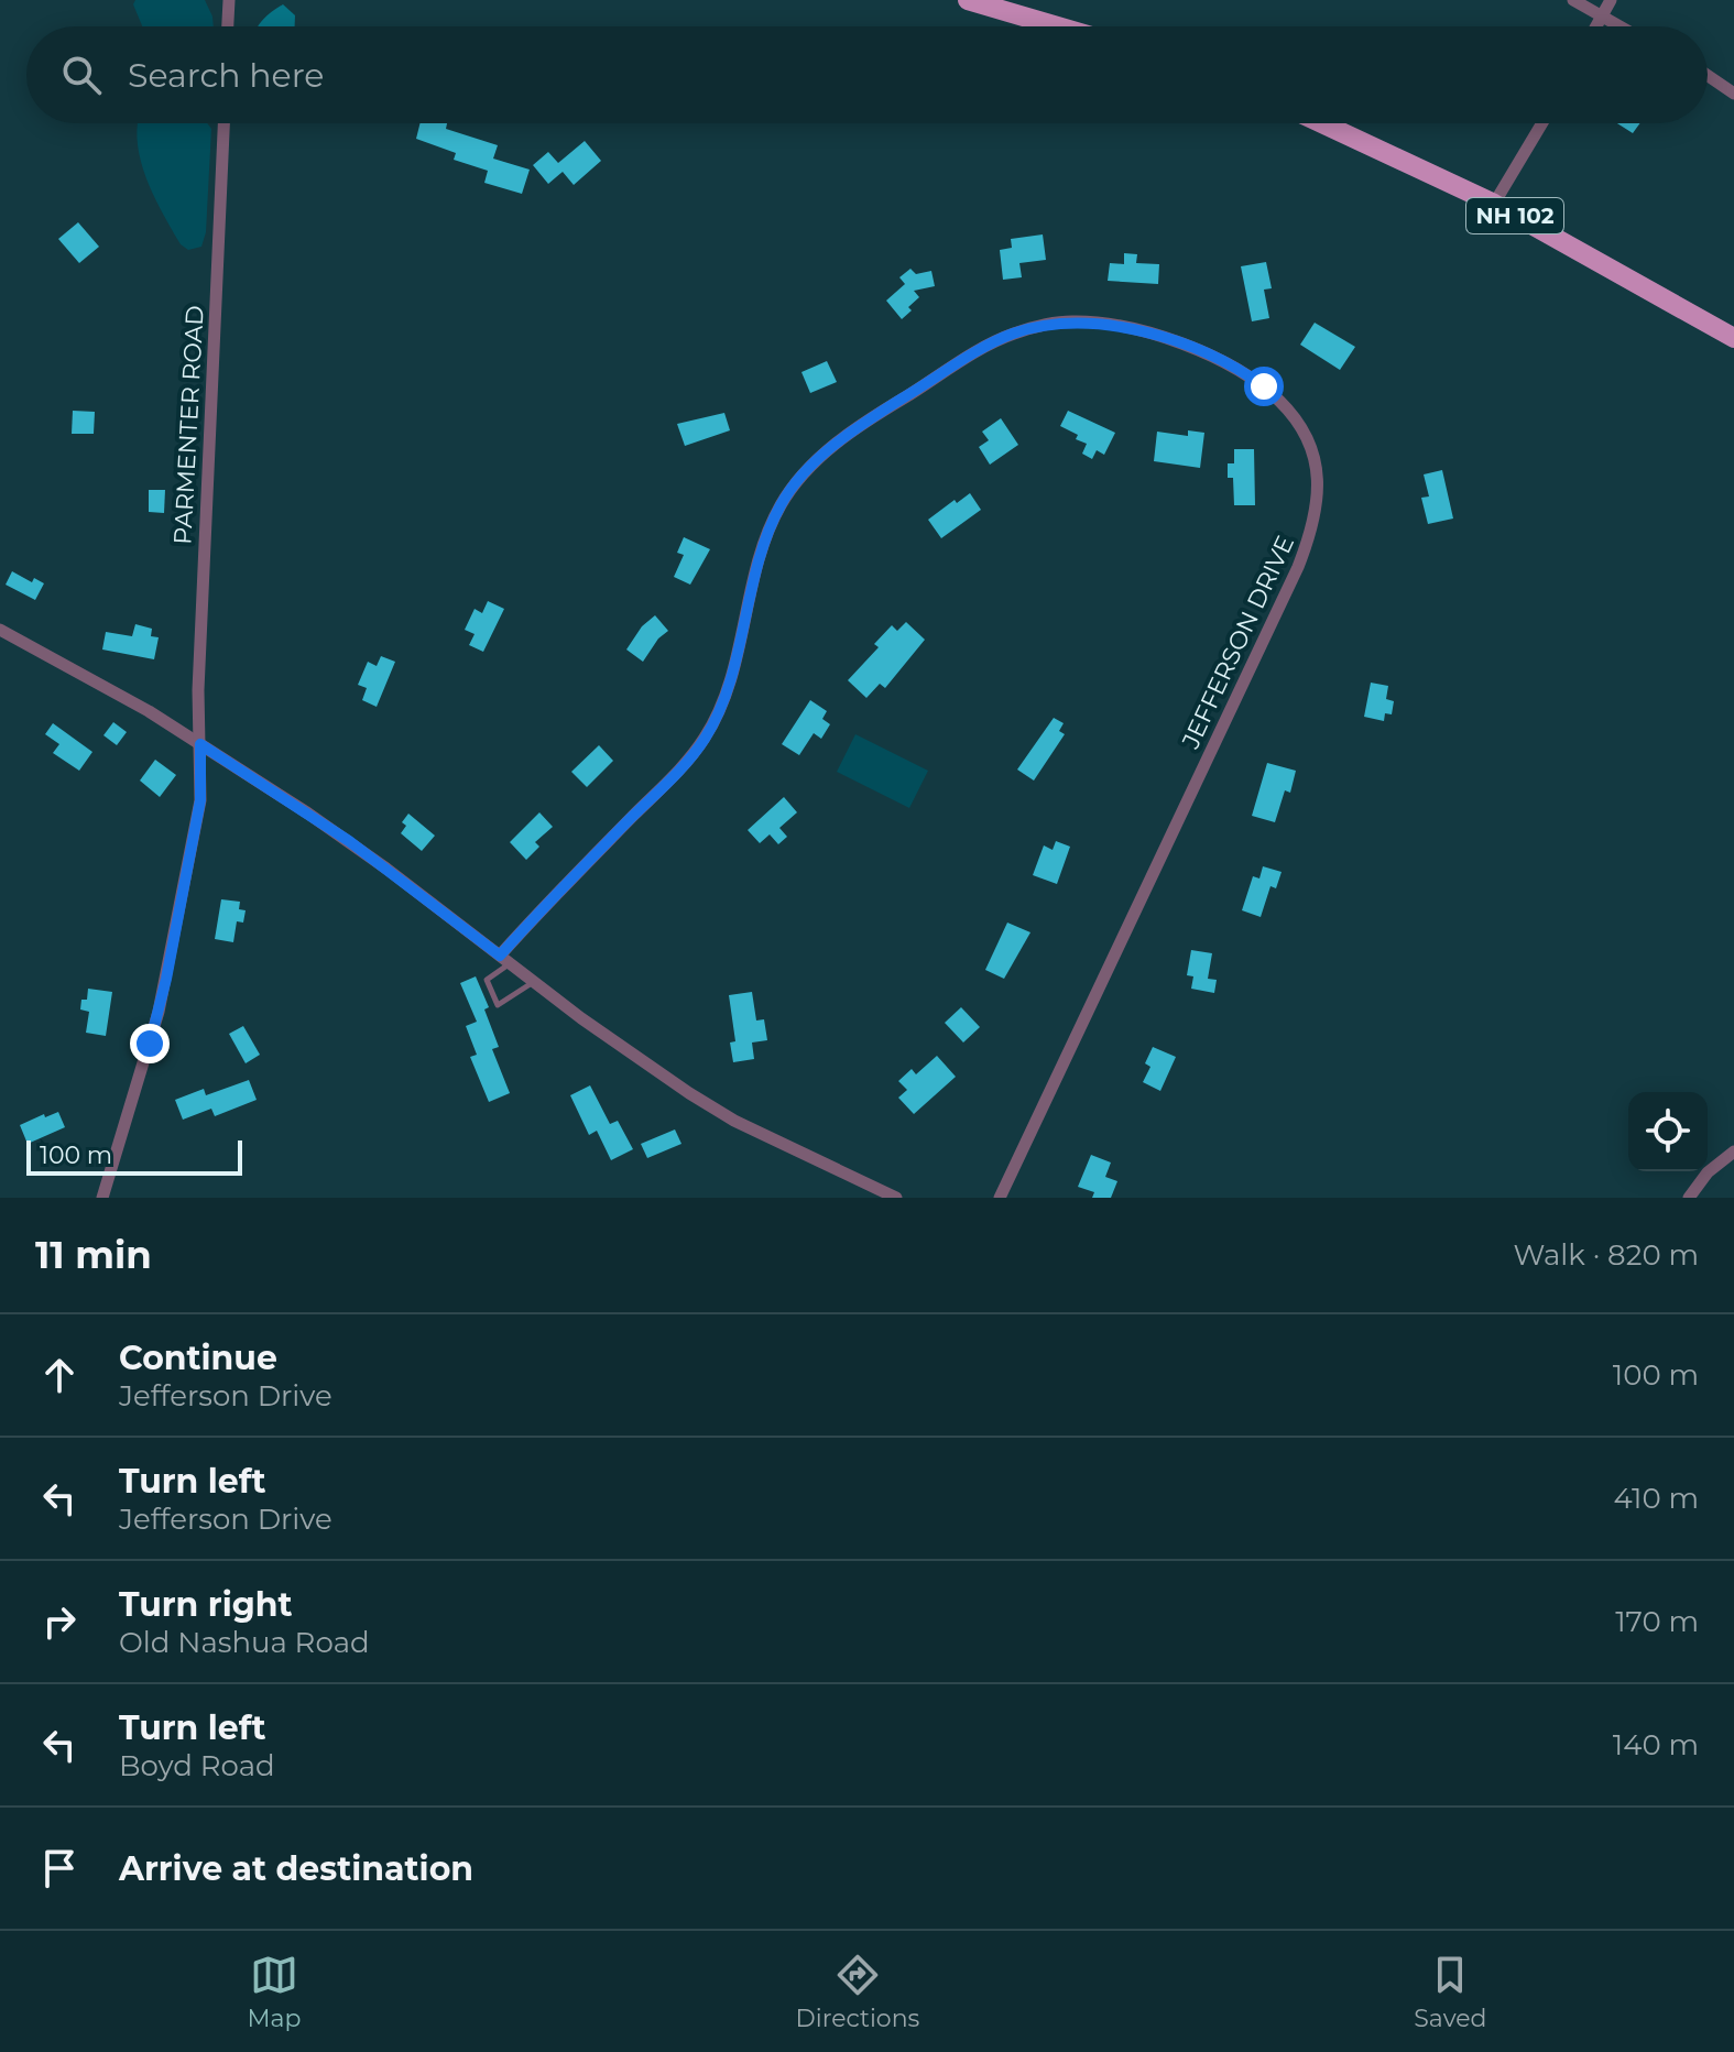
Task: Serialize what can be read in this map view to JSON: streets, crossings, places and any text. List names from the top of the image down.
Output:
{
  "streets": {
    "main road": ["NH 102"],
    "street": ["PARMENTER ROAD", "JEFFERSON DRIVE"]
  },
  "scale_bar": "100 m",
  "page": {
    "search": "Search here",
    "scale": "100 m",
    "heading": ["11 min", "Walk · 820 m"],
    "list": [
      ["Continue", "Jefferson Drive", "100 m"],
      ["Turn left", "Jefferson Drive", "410 m"],
      ["Turn right", "Old Nashua Road", "170 m"],
      ["Turn left", "Boyd Road", "140 m"],
      "Arrive at destination"
    ],
    "nav": ["Map", "Directions", "Saved"]
  }
}
